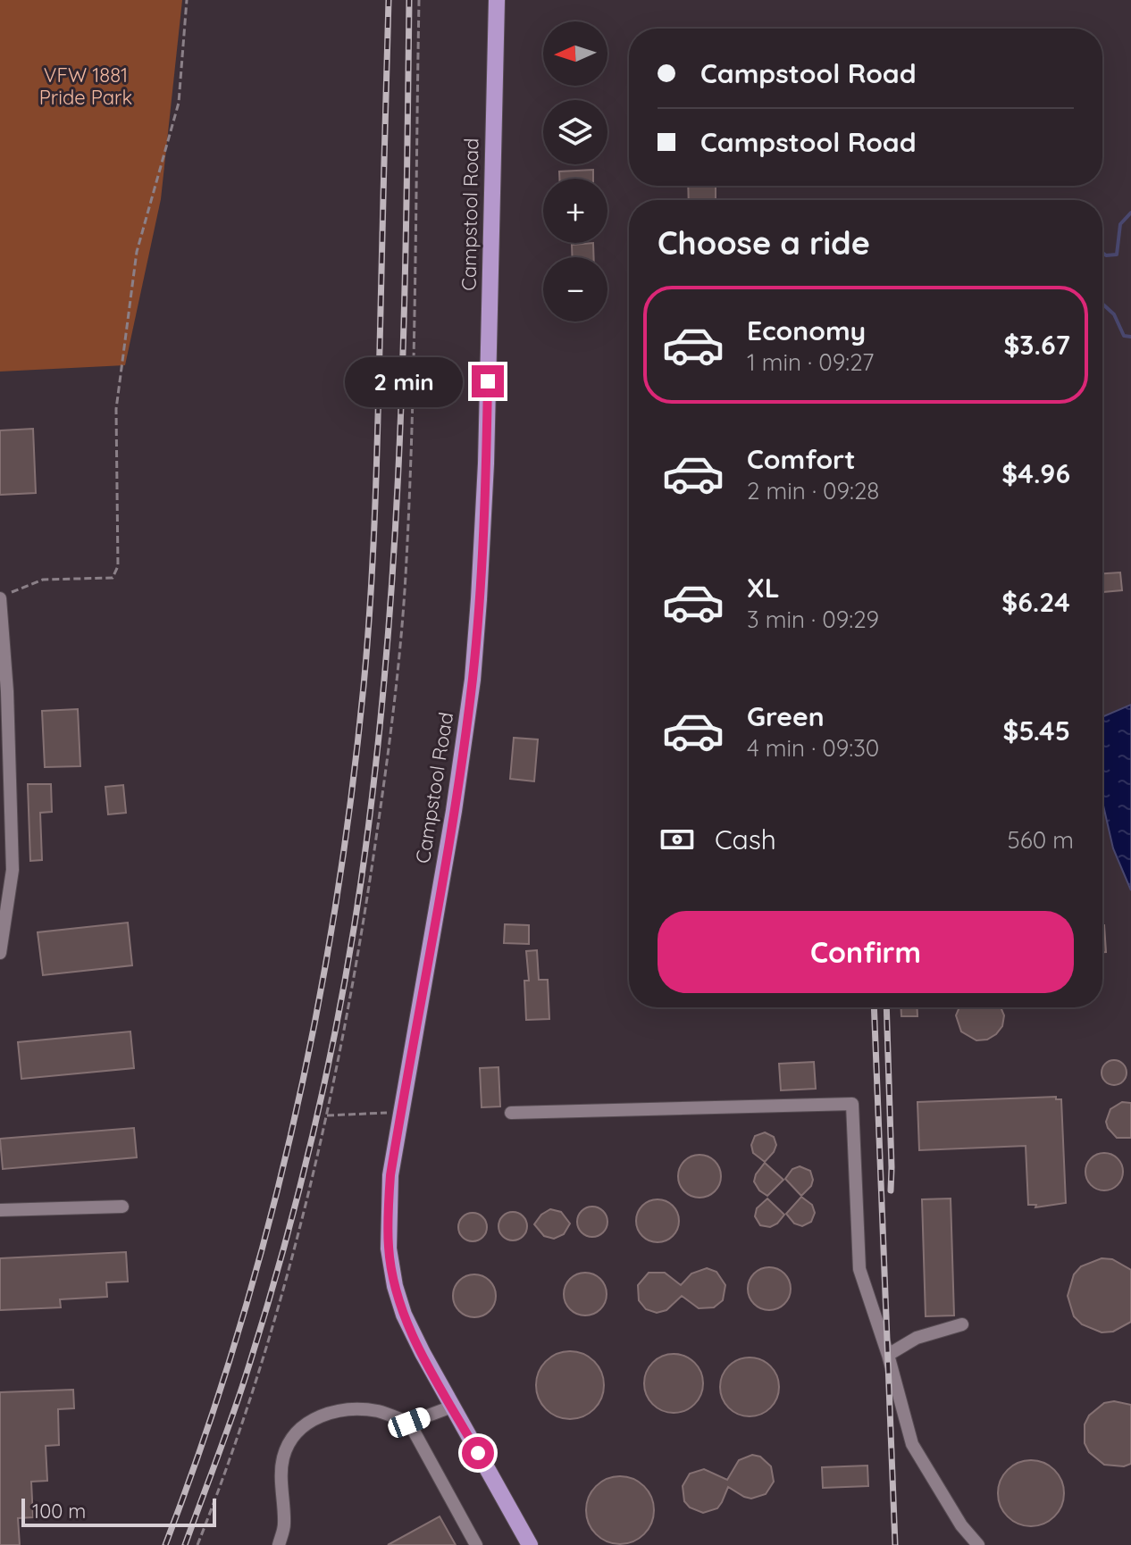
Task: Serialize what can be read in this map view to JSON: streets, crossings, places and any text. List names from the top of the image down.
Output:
{
  "streets": {
    "main road": ["Campstool Road"]
  },
  "parks": ["VFW 1881 Pride Park"],
  "scale_bar": "100 m",
  "north": "left",
  "page": {
    "map_buttons": ["+", "−"],
    "banner": ["Campstool Road", "Campstool Road"],
    "heading": "Choose a ride",
    "list": [
      {
        "name": "Economy",
        "note": "1 min · 09:27",
        "value": "$3.67"
      },
      {
        "name": "Comfort",
        "note": "2 min · 09:28",
        "value": "$4.96"
      },
      {
        "name": "XL",
        "note": "3 min · 09:29",
        "value": "$6.24"
      },
      {
        "name": "Green",
        "note": "4 min · 09:30",
        "value": "$5.45"
      }
    ],
    "bubble": "2 min",
    "pay": ["Cash", "560 m"],
    "buttons": "Confirm",
    "scale": "100 m"
  }
}
